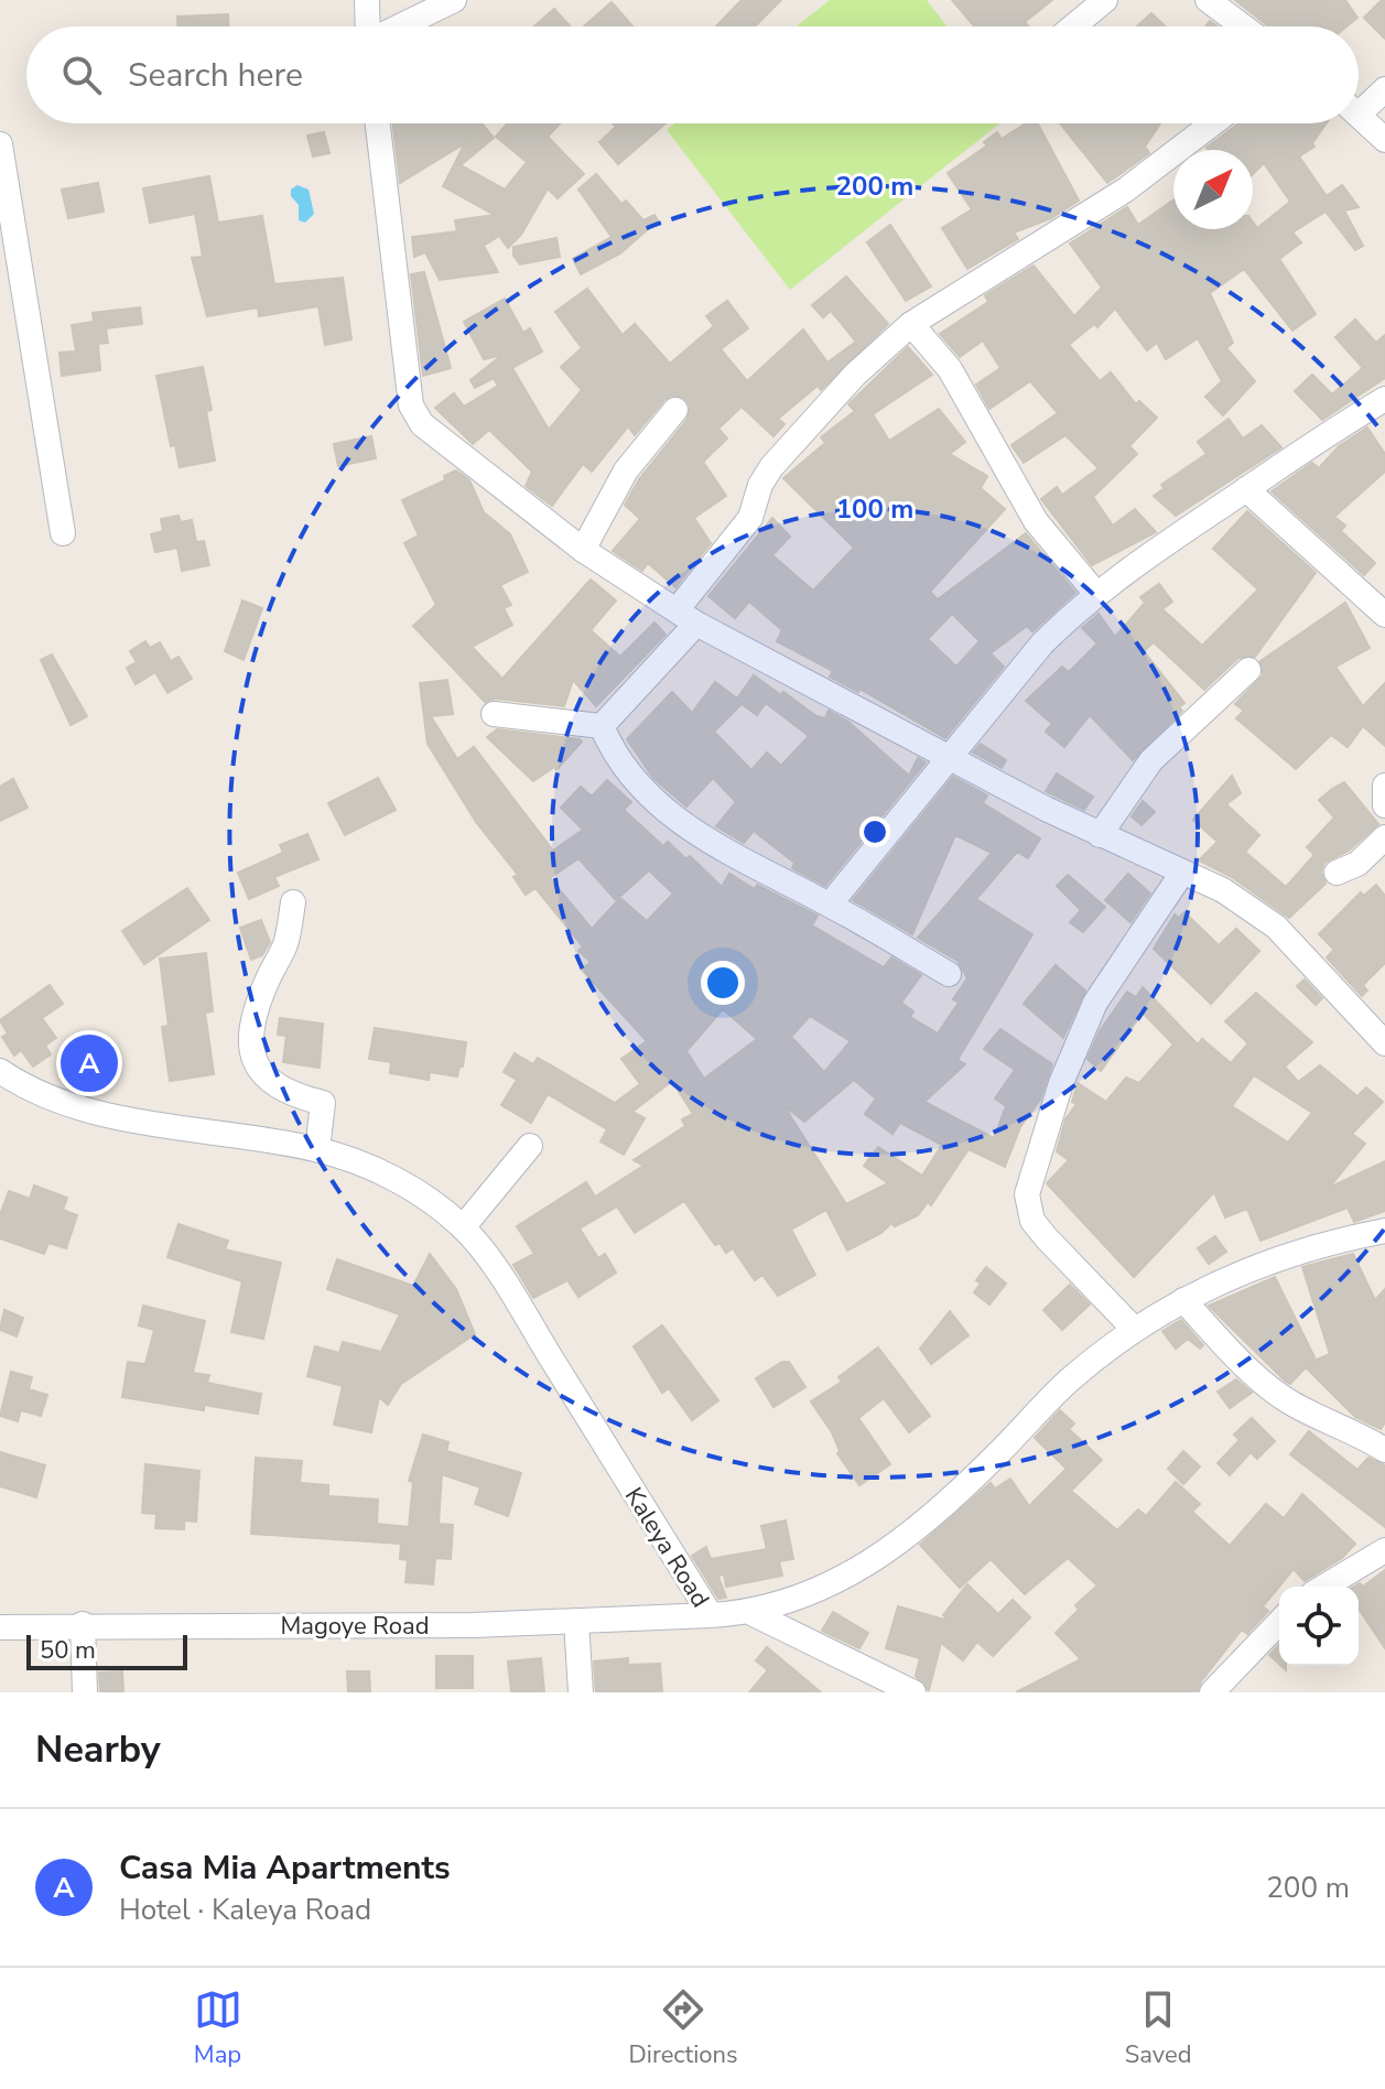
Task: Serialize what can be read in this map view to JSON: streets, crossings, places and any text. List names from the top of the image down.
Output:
{
  "streets": {
    "street": ["Kaleya Road", "Magoye Road"]
  },
  "crossings": [
    ["Kaleya Road", "Magoye Road"]
  ],
  "scale_bar": "50 m",
  "north": "top right",
  "page": {
    "search": "Search here",
    "pins": "A",
    "scale": "50 m",
    "heading": "Nearby",
    "list": [
      {
        "mark": "A",
        "name": "Casa Mia Apartments",
        "note": "Hotel · Kaleya Road",
        "value": "200 m"
      }
    ],
    "nav": ["Map", "Directions", "Saved"]
  },
  "rings": ["200 m", "100 m"]
}
